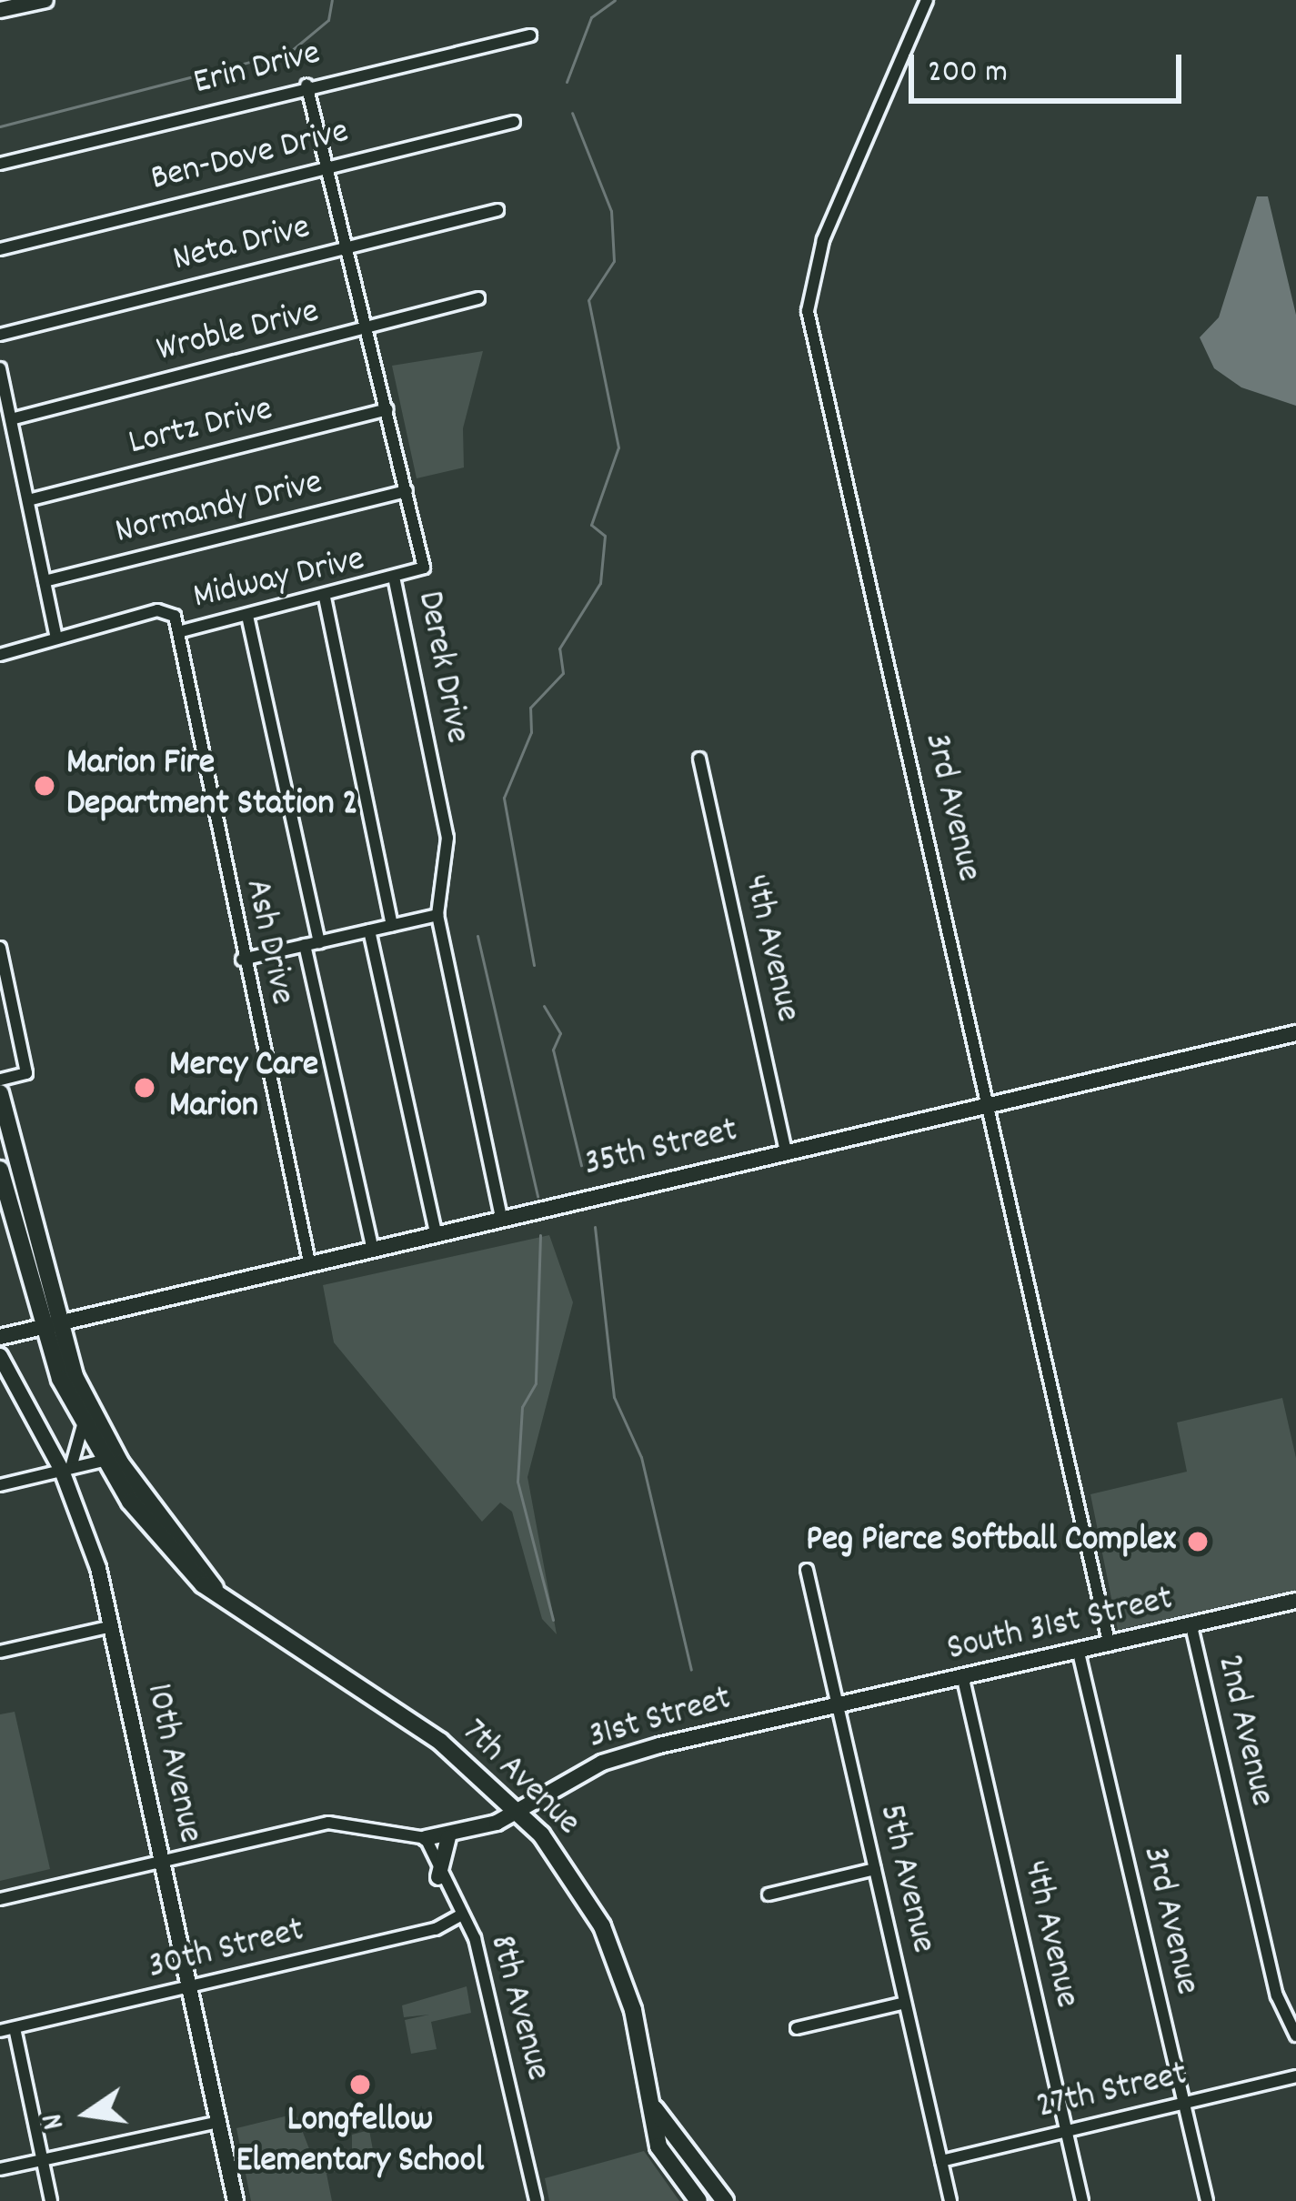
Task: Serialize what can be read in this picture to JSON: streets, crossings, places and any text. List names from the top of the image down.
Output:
{
  "streets": {
    "main road": ["7th Avenue"],
    "street": [
      "Erin Drive",
      "Ben-Dove Drive",
      "Neta Drive",
      "Wroble Drive",
      "Lortz Drive",
      "Normandy Drive",
      "Midway Drive",
      "Derek Drive",
      "3rd Avenue",
      "Ash Drive",
      "4th Avenue",
      "35th Street",
      "South 31st Street",
      "31st Street",
      "2nd Avenue",
      "10th Avenue",
      "5th Avenue",
      "30th Street",
      "8th Avenue",
      "27th Street"
    ]
  },
  "crossings": [
    ["Erin Drive", "Derek Drive"],
    ["Ben-Dove Drive", "Derek Drive"],
    ["Neta Drive", "Derek Drive"],
    ["Wroble Drive", "Derek Drive"],
    ["Lortz Drive", "Derek Drive"],
    ["Normandy Drive", "Derek Drive"],
    ["Midway Drive", "Derek Drive"],
    ["Midway Drive", "Ash Drive"],
    ["Derek Drive", "35th Street"],
    ["3rd Avenue", "35th Street"],
    ["3rd Avenue", "South 31st Street"],
    ["3rd Avenue", "27th Street"],
    ["Ash Drive", "35th Street"],
    ["4th Avenue", "35th Street"],
    ["4th Avenue", "South 31st Street"],
    ["4th Avenue", "27th Street"],
    ["35th Street", "7th Avenue"],
    ["South 31st Street", "31st Street"],
    ["South 31st Street", "2nd Avenue"],
    ["South 31st Street", "5th Avenue"],
    ["31st Street", "10th Avenue"],
    ["31st Street", "7th Avenue"],
    ["31st Street", "5th Avenue"],
    ["31st Street", "8th Avenue"],
    ["10th Avenue", "30th Street"],
    ["5th Avenue", "27th Street"],
    ["30th Street", "8th Avenue"]
  ],
  "places": [
    "Marion Fire Department Station 2",
    "Mercy Care Marion",
    "Peg Pierce Softball Complex",
    "Longfellow Elementary School"
  ],
  "scale_bar": "200 m",
  "north": "left"
}
